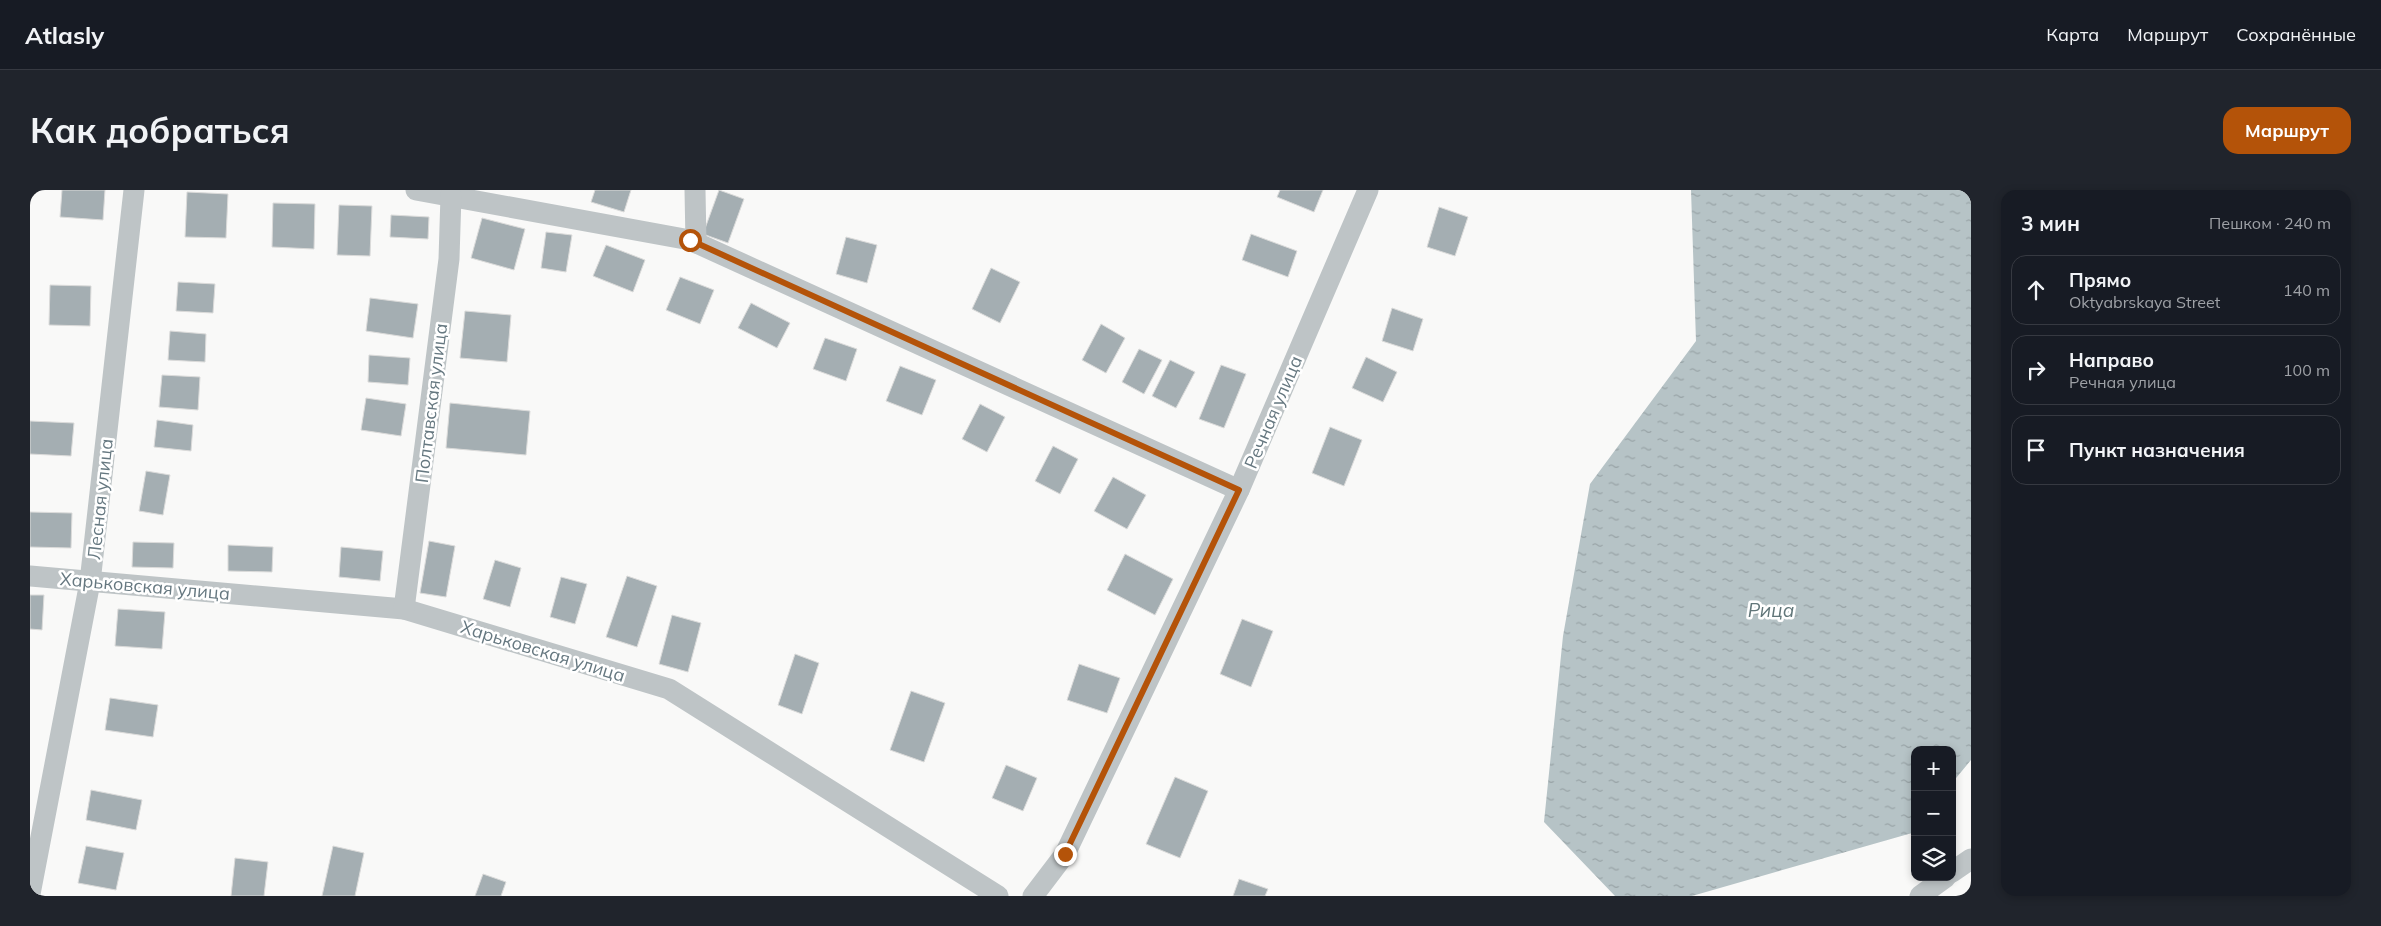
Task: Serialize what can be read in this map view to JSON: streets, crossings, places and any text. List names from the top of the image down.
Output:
{
  "streets": {
    "street": [
      "Полтавская улица",
      "Речная улица",
      "Лесная улица",
      "Харьковская улица"
    ]
  },
  "crossings": [
    ["Полтавская улица", "Харьковская улица"],
    ["Лесная улица", "Харьковская улица"]
  ],
  "water": ["Рица"],
  "page": {
    "header": "Atlasly",
    "nav": ["Карта", "Маршрут", "Сохранённые"],
    "buttons": "Маршрут",
    "title": "Как добраться",
    "heading": ["3 мин", "Пешком · 240 m"],
    "list": [
      ["Прямо", "Oktyabrskaya Street", "140 m"],
      ["Направо", "Речная улица", "100 m"],
      "Пункт назначения"
    ],
    "map_buttons": ["+", "−"]
  }
}
